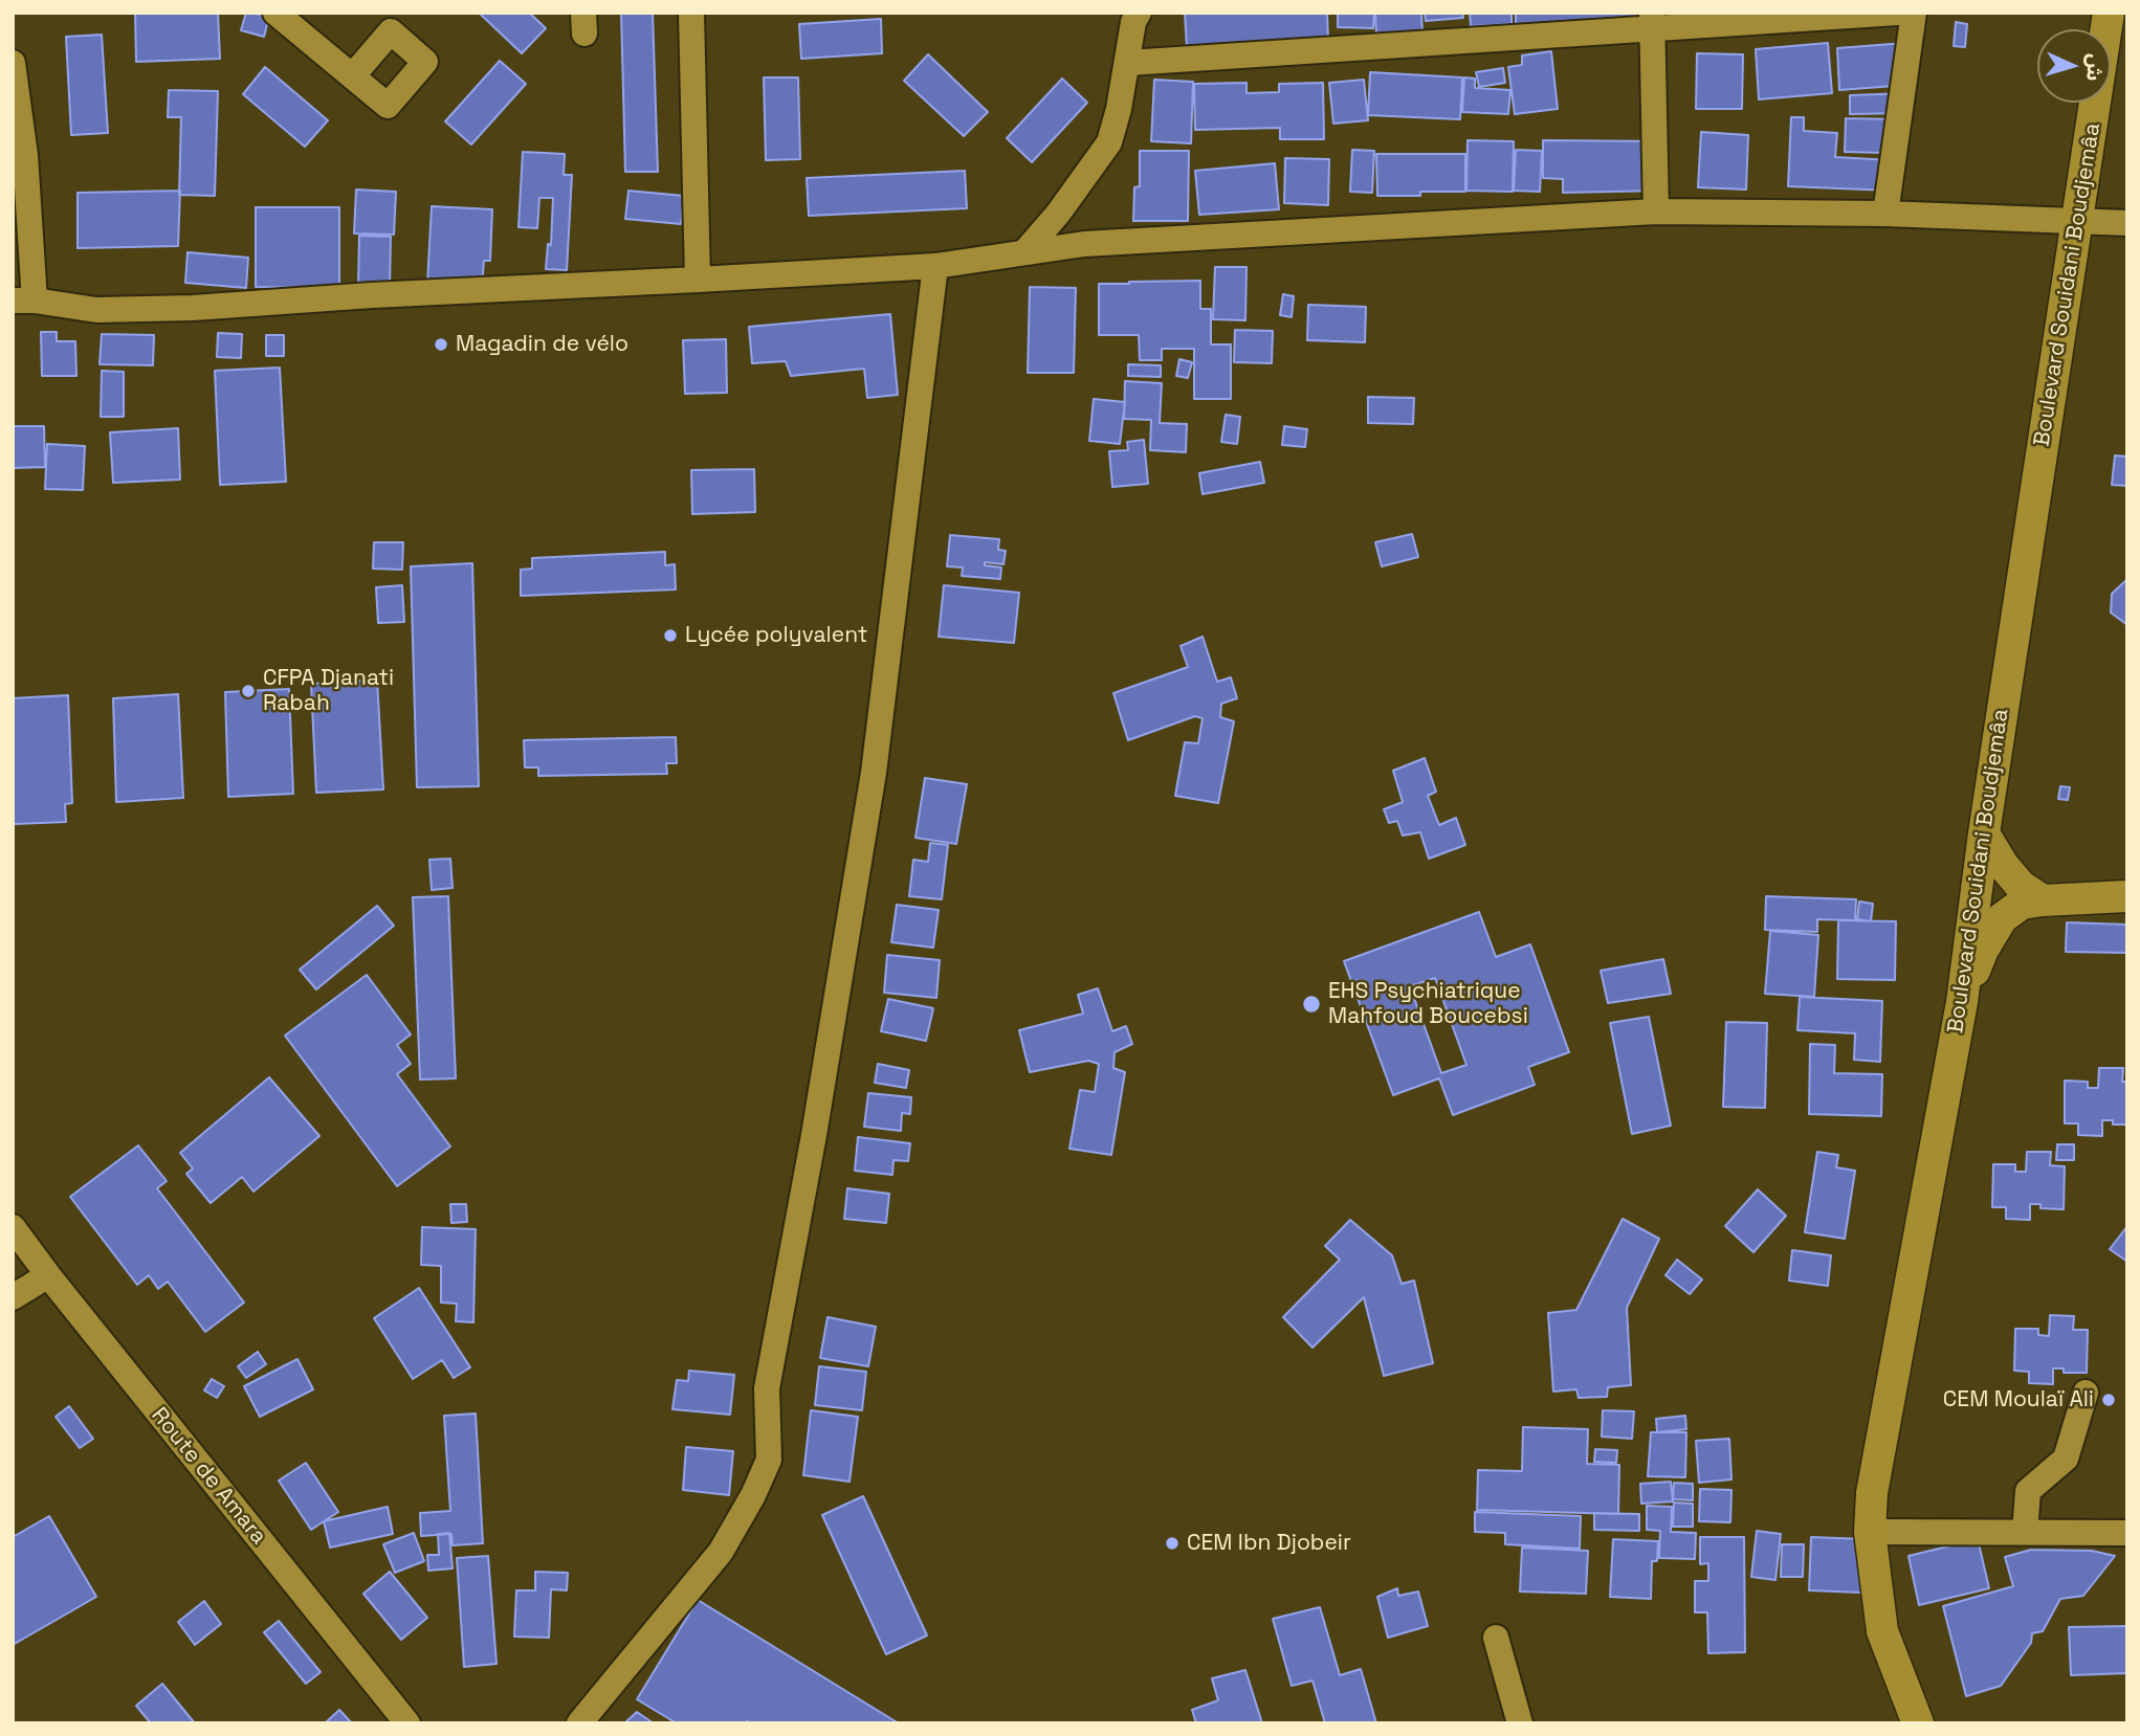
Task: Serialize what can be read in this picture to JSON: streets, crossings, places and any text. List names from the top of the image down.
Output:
{
  "streets": {
    "main road": ["Boulevard Souidani Boudjemâa"],
    "street": ["Route de Amara"]
  },
  "places": [
    "Magadin de vélo",
    "Lycée polyvalent",
    "CFPA Djanati Rabah",
    "EHS Psychiatrique Mahfoud Boucebsi",
    "CEM Moulaï Ali",
    "CEM Ibn Djobeir"
  ],
  "north": "right"
}
